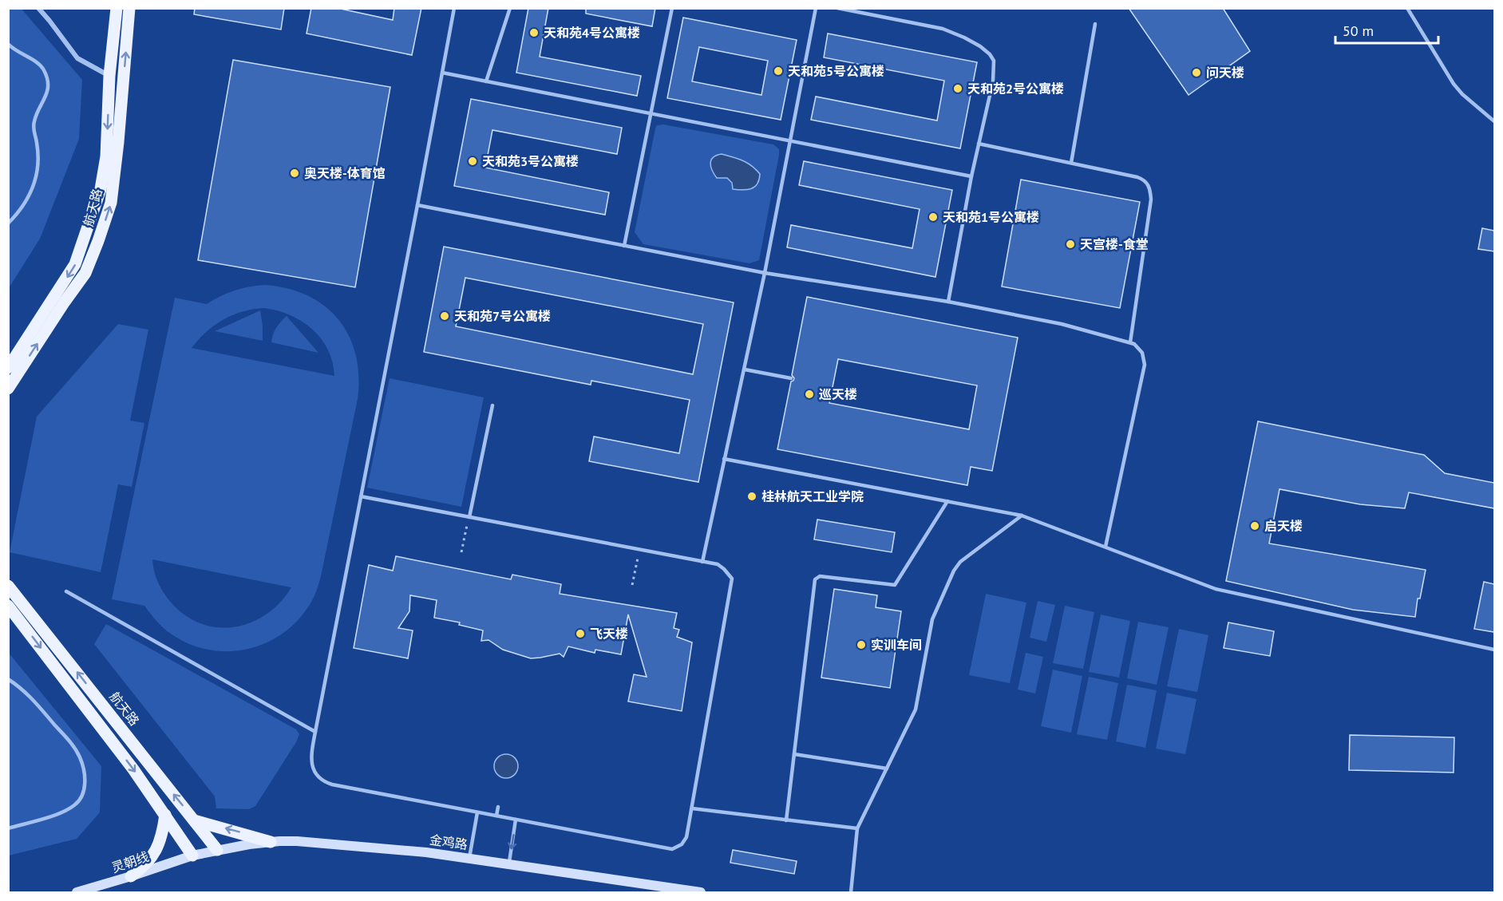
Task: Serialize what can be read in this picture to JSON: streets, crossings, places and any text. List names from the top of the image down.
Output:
{
  "streets": {
    "main road": ["航天路", "金鸡路", "灵朝线"]
  },
  "crossings": [
    ["航天路", "金鸡路"],
    ["金鸡路", "灵朝线"]
  ],
  "places": [
    "天和苑4号公寓楼",
    "天和苑5号公寓楼",
    "问天楼",
    "天和苑2号公寓楼",
    "天和苑3号公寓楼",
    "奥天楼-体育馆",
    "天和苑1号公寓楼",
    "天宫楼-食堂",
    "天和苑7号公寓楼",
    "巡天楼",
    "桂林航天工业学院",
    "启天楼",
    "飞天楼",
    "实训车间"
  ],
  "scale_bar": "50 m"
}
